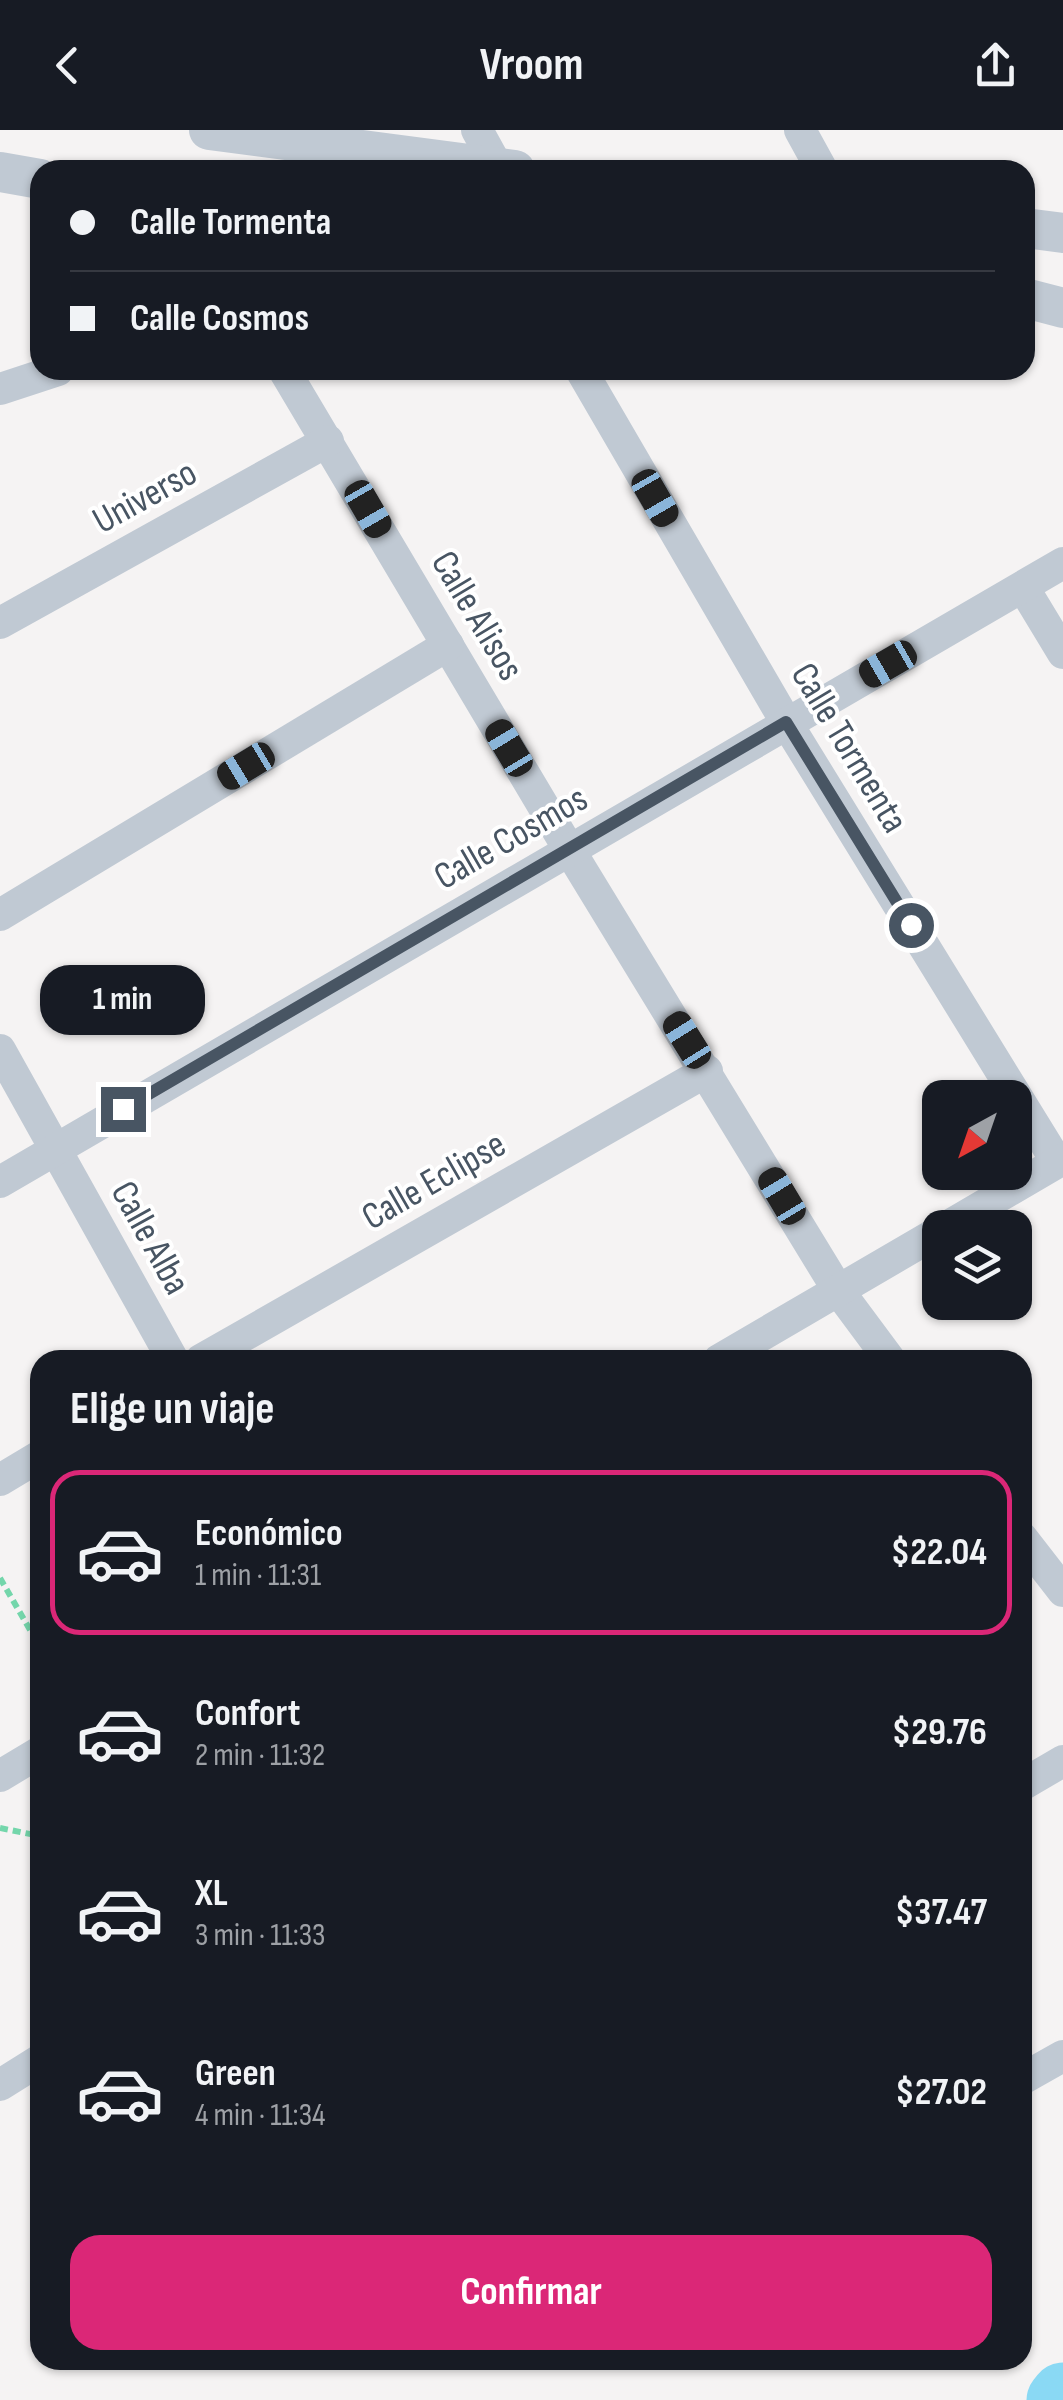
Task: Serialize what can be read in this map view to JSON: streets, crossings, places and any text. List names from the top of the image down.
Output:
{
  "streets": {
    "street": [
      "Universo",
      "Calle Alisos",
      "Calle Tormenta",
      "Calle Cosmos",
      "Calle Eclipse",
      "Calle Alba"
    ]
  },
  "crossings": [
    ["Universo", "Calle Alisos"],
    ["Calle Alisos", "Calle Cosmos"],
    ["Calle Alisos", "Calle Eclipse"],
    ["Calle Tormenta", "Calle Cosmos"],
    ["Calle Cosmos", "Calle Alba"]
  ],
  "north": "bottom left",
  "page": {
    "header": "Vroom",
    "banner": ["Calle Tormenta", "Calle Cosmos"],
    "bubble": "1 min",
    "heading": "Elige un viaje",
    "list": [
      {
        "name": "Económico",
        "note": "1 min · 11:31",
        "value": "$22.04"
      },
      {
        "name": "Confort",
        "note": "2 min · 11:32",
        "value": "$29.76"
      },
      {
        "name": "XL",
        "note": "3 min · 11:33",
        "value": "$37.47"
      },
      {
        "name": "Green",
        "note": "4 min · 11:34",
        "value": "$27.02"
      }
    ],
    "buttons": "Confirmar"
  }
}
